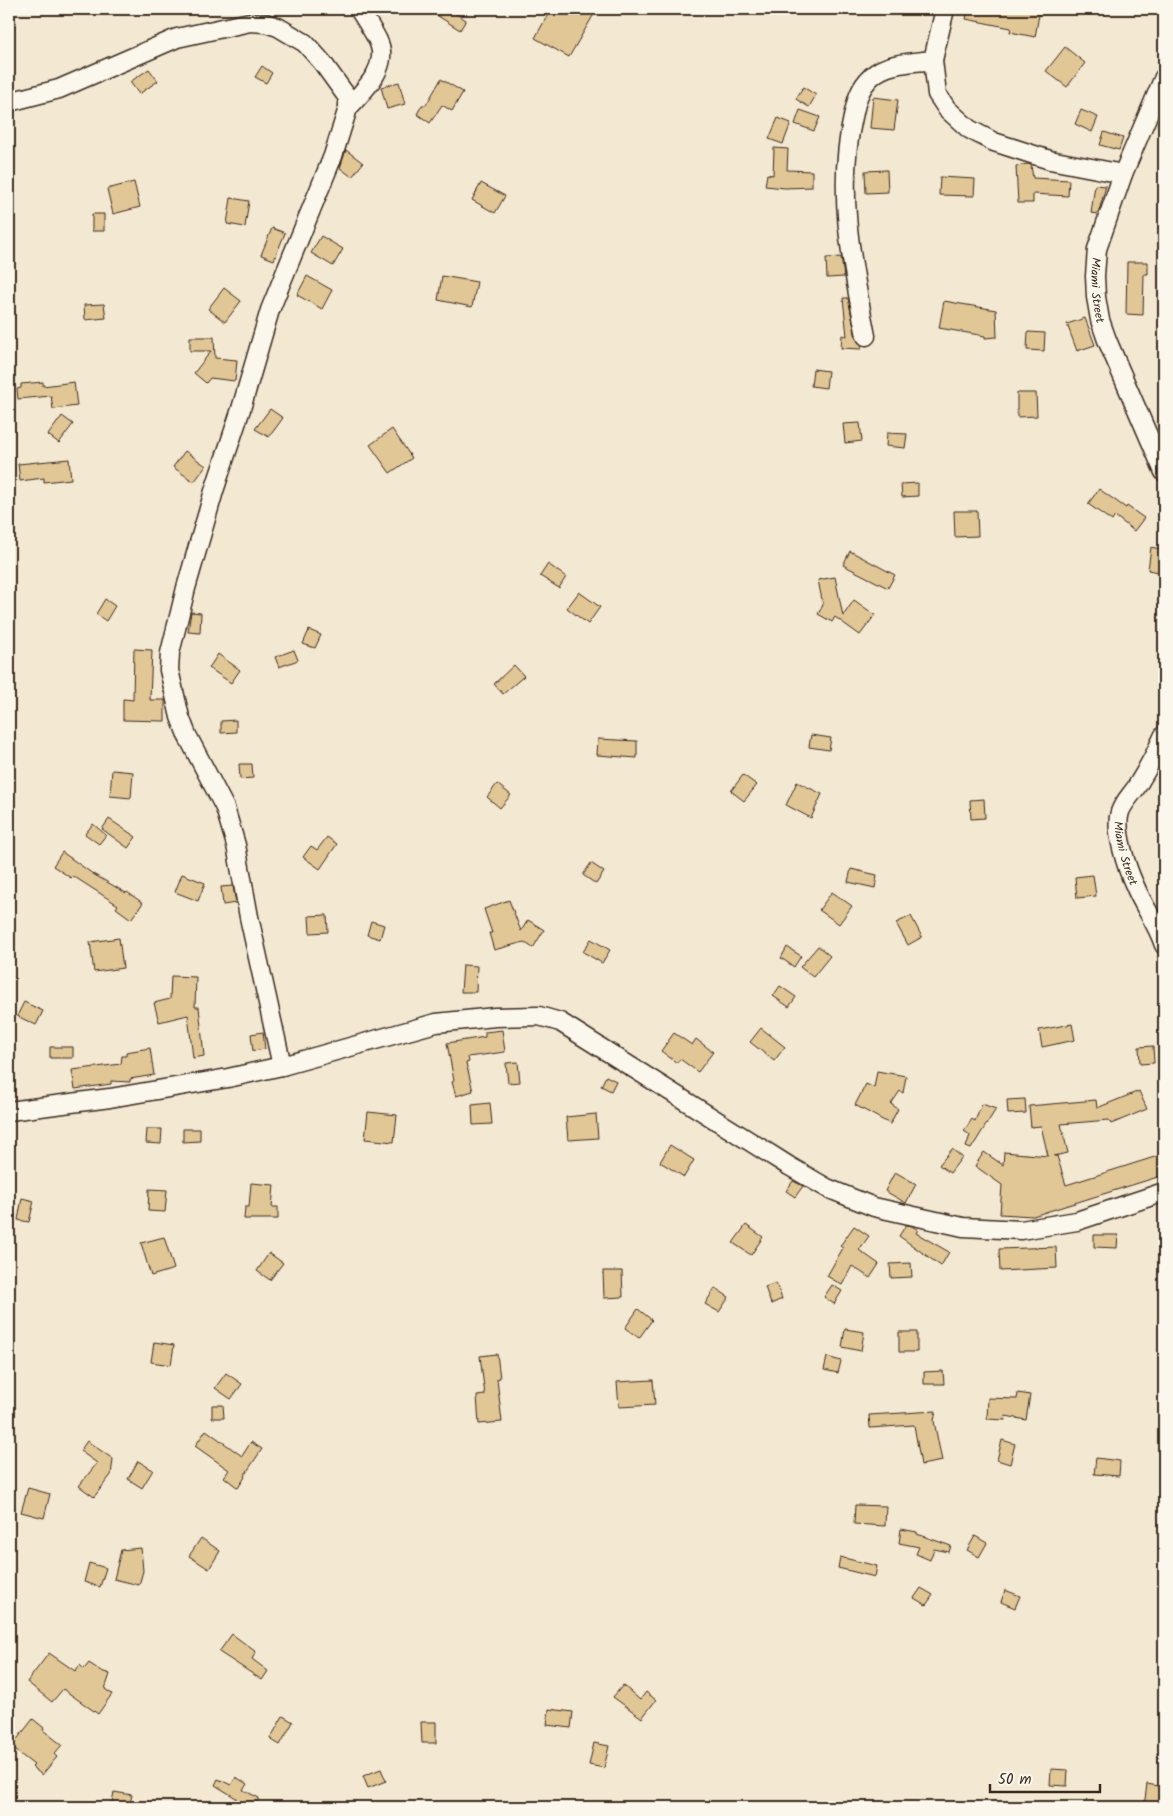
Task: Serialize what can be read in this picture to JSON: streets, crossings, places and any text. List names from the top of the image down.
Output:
{
  "streets": {
    "street": ["Miami Street"]
  },
  "scale_bar": "50 m"
}
